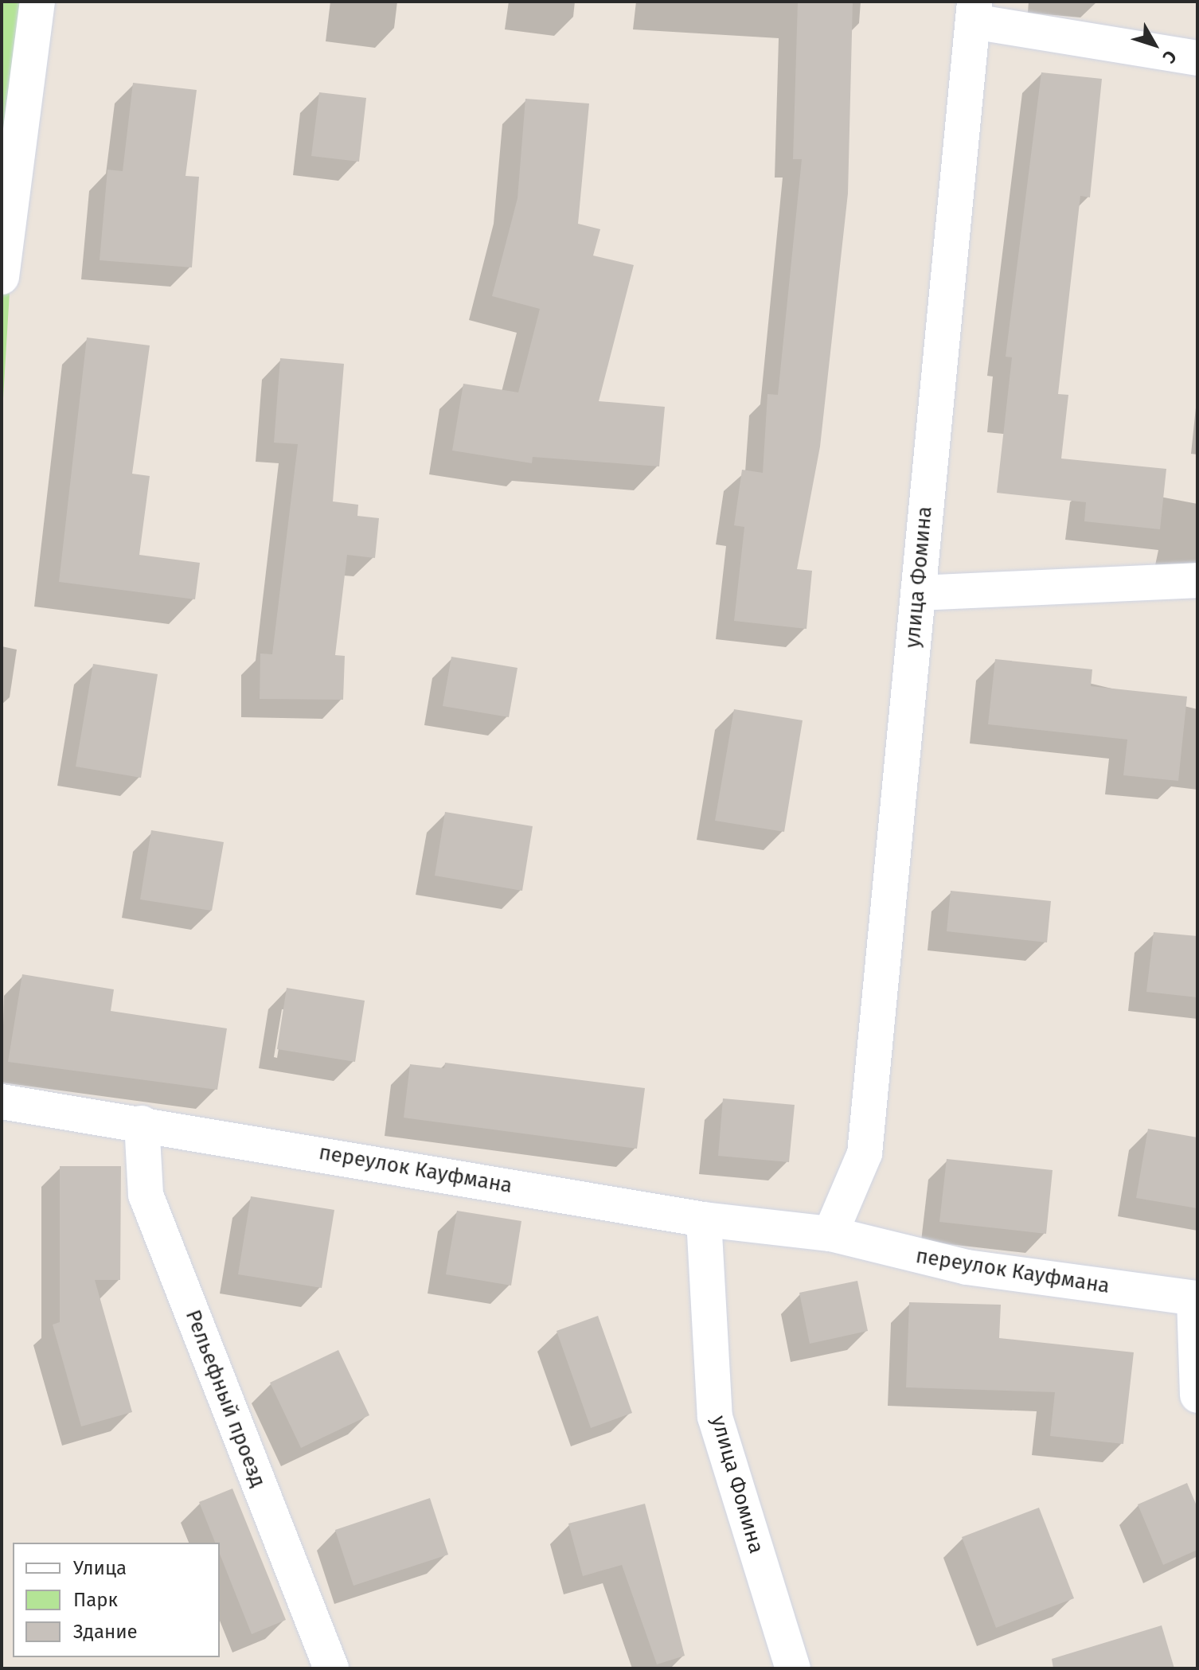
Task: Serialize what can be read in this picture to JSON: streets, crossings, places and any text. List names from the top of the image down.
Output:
{
  "streets": {
    "street": ["улица Фомина", "переулок Кауфмана", "Рельефный проезд"]
  },
  "crossings": [
    ["улица Фомина", "переулок Кауфмана"],
    ["переулок Кауфмана", "Рельефный проезд"]
  ],
  "legend": ["Улица", "Парк", "Здание"],
  "north": "bottom right"
}
